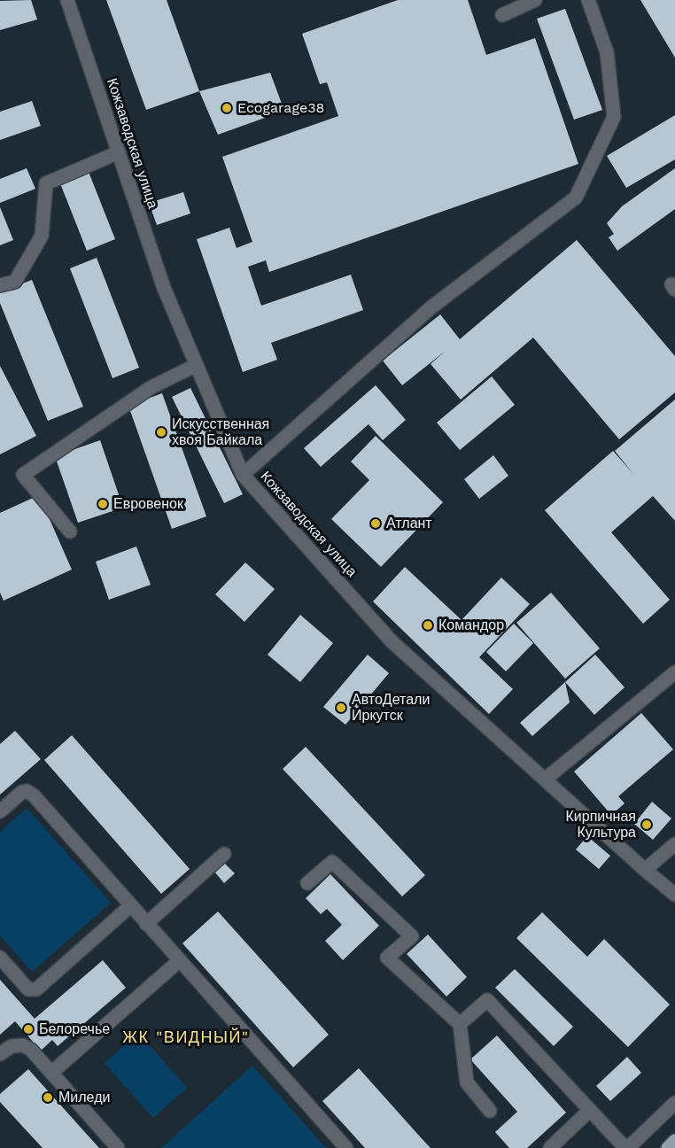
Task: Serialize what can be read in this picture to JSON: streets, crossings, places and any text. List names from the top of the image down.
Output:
{
  "streets": {
    "lane": ["Кожзаводская улица"]
  },
  "districts": ["ЖК \"ВИДНЫЙ\""],
  "places": [
    "Ecogarage38",
    "Искусственная хвоя Байкала",
    "Евровенок",
    "Атлант",
    "Командор",
    "АвтоДетали Иркутск",
    "Кирпичная Культура",
    "Белоречье",
    "Миледи"
  ]
}
